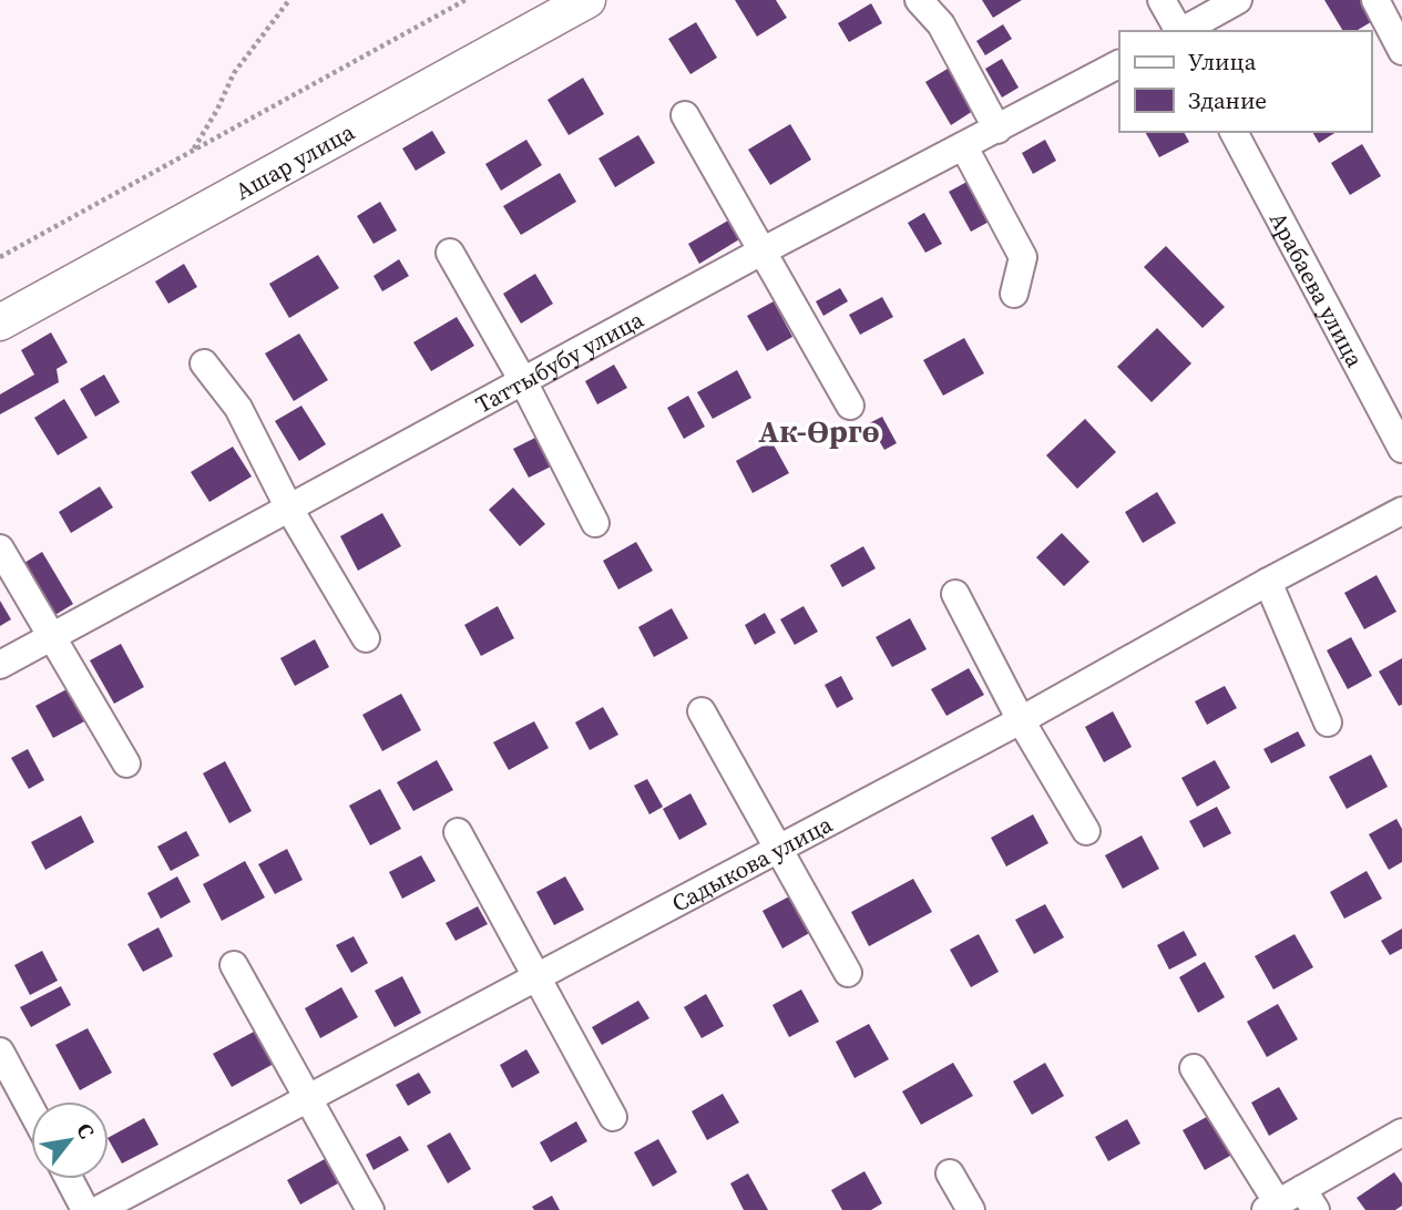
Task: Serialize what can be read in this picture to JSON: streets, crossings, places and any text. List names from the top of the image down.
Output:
{
  "streets": {
    "street": [
      "Ашар улица",
      "Арабаева улица",
      "Таттыбубу улица",
      "Садыкова улица"
    ]
  },
  "districts": ["Ак-Өргө"],
  "legend": ["Улица", "Здание"],
  "north": "top right"
}
